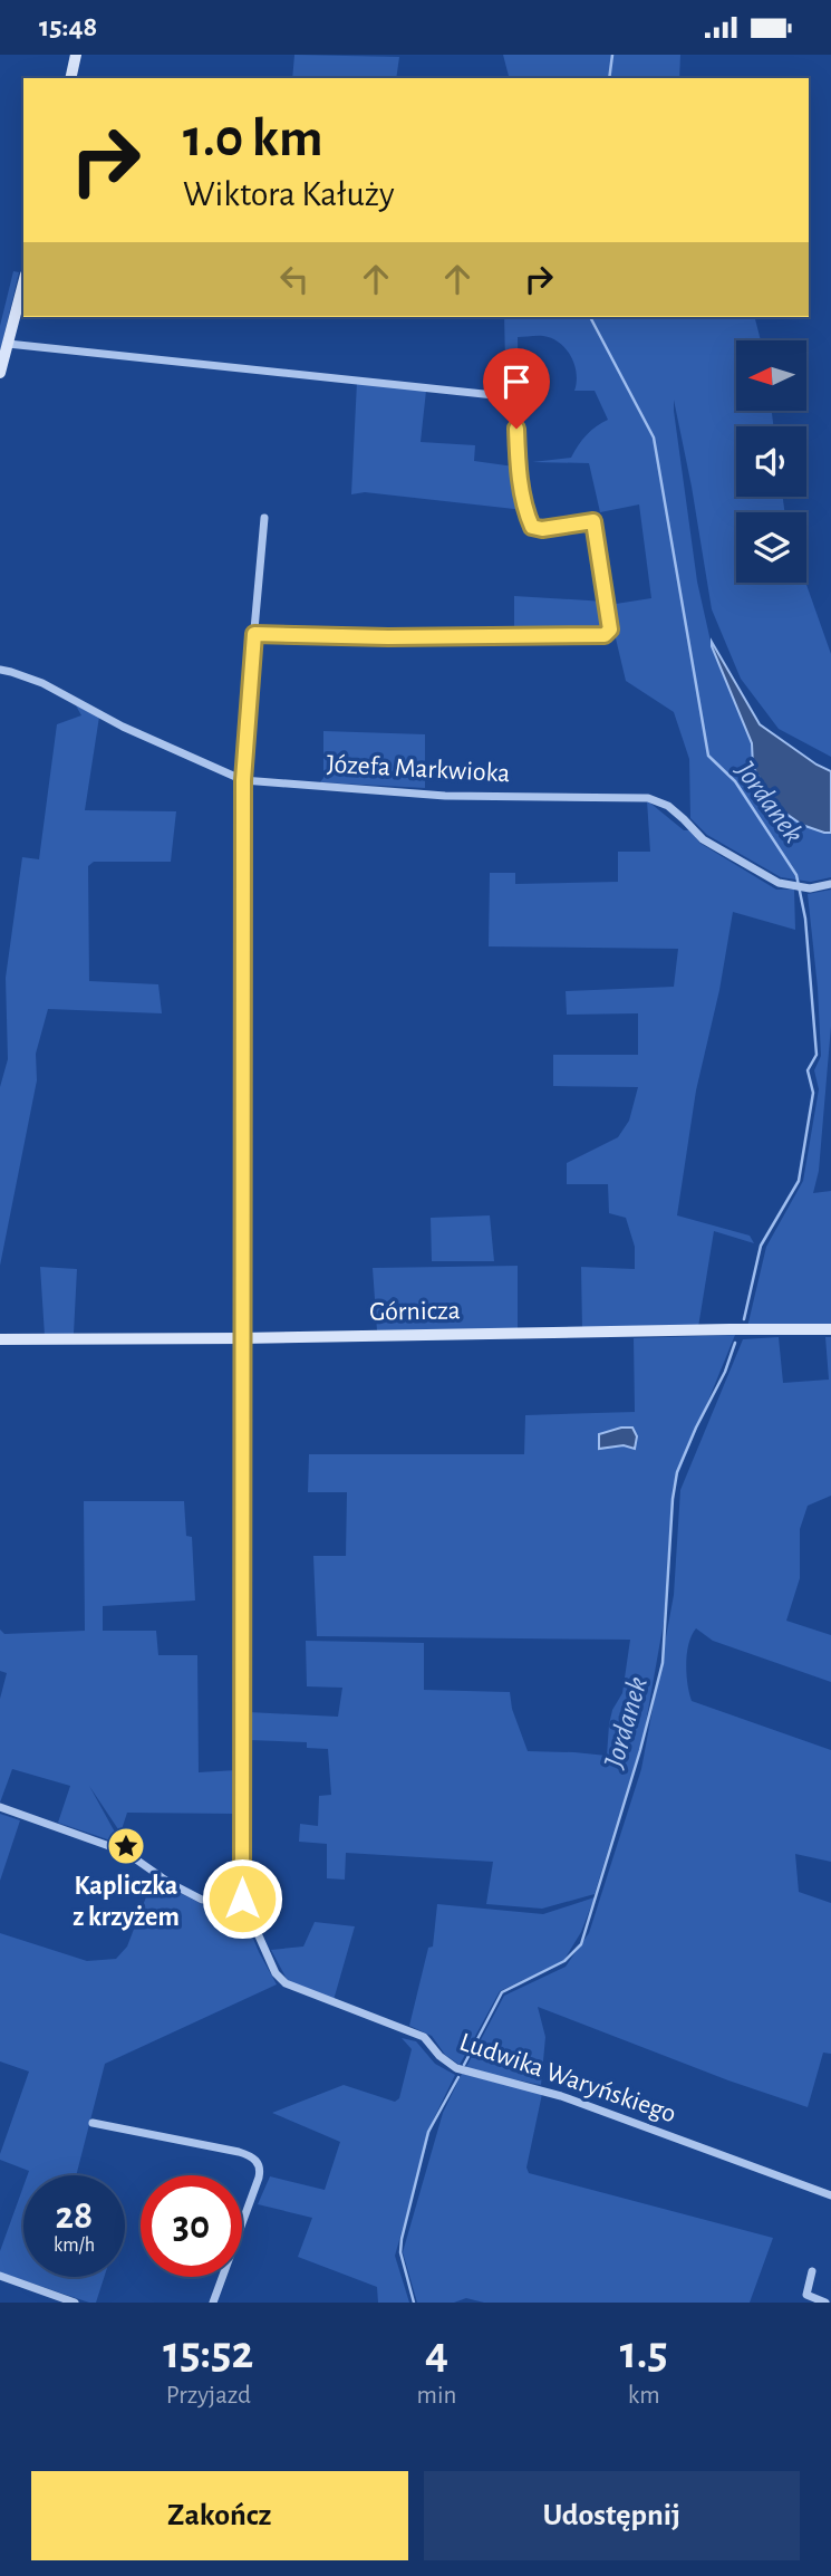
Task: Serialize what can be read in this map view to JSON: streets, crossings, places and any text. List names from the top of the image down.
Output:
{
  "streets": {
    "street": ["Józefa Markwioka", "Górnicza", "Ludwika Waryńskiego"]
  },
  "water": ["Jordanek"],
  "places": {
    "place": ["Kapliczka z krzyżem"]
  },
  "north": "left",
  "page": {
    "status": "15:48",
    "turn": ["1.0 km", "Wiktora Kałuży"],
    "speed": "28 km/h",
    "limit": "30",
    "eta": [
      "15:52",
      "Przyjazd",
      "4",
      "min",
      "1.5",
      "km"
    ],
    "buttons": ["Zakończ", "Udostępnij"]
  }
}
